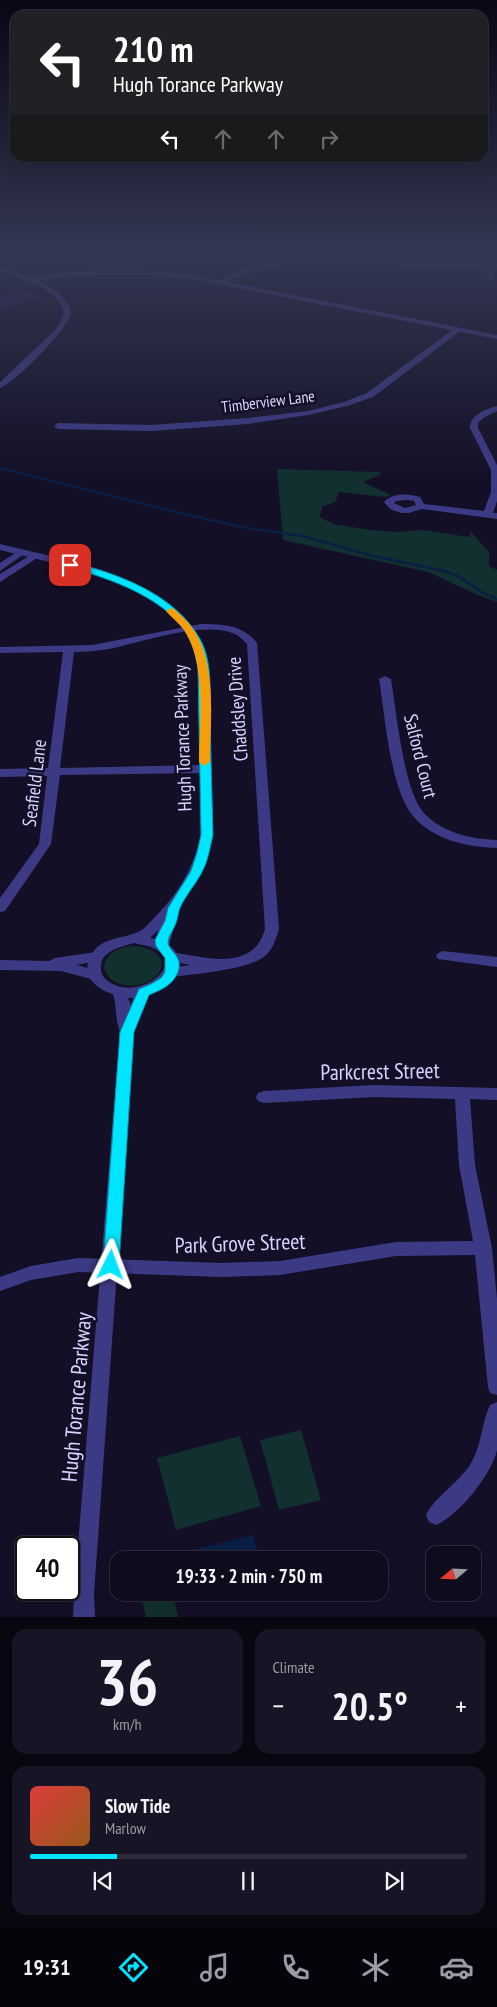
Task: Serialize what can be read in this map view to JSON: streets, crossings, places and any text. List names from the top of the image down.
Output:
{
  "streets": {
    "street": [
      "Timberview Lane",
      "Chaddsley Drive",
      "Hugh Torance Parkway",
      "Salford Court",
      "Seafield Lane",
      "Parkcrest Street",
      "Park Grove Street"
    ]
  },
  "crossings": [
    ["Chaddsley Drive", "Hugh Torance Parkway"],
    ["Chaddsley Drive", "Seafield Lane"],
    ["Hugh Torance Parkway", "Park Grove Street"]
  ],
  "north": "left",
  "page": {
    "turn": ["210 m", "Hugh Torance Parkway"],
    "limit": "40",
    "trip": "19:33 · 2 min · 750 m",
    "tile": [
      ["36", "km/h"],
      "Climate"
    ],
    "heat": ["−", "20.5°", "+"],
    "song": ["Slow Tide", "Marlow"],
    "tabs": "19:31"
  }
}
